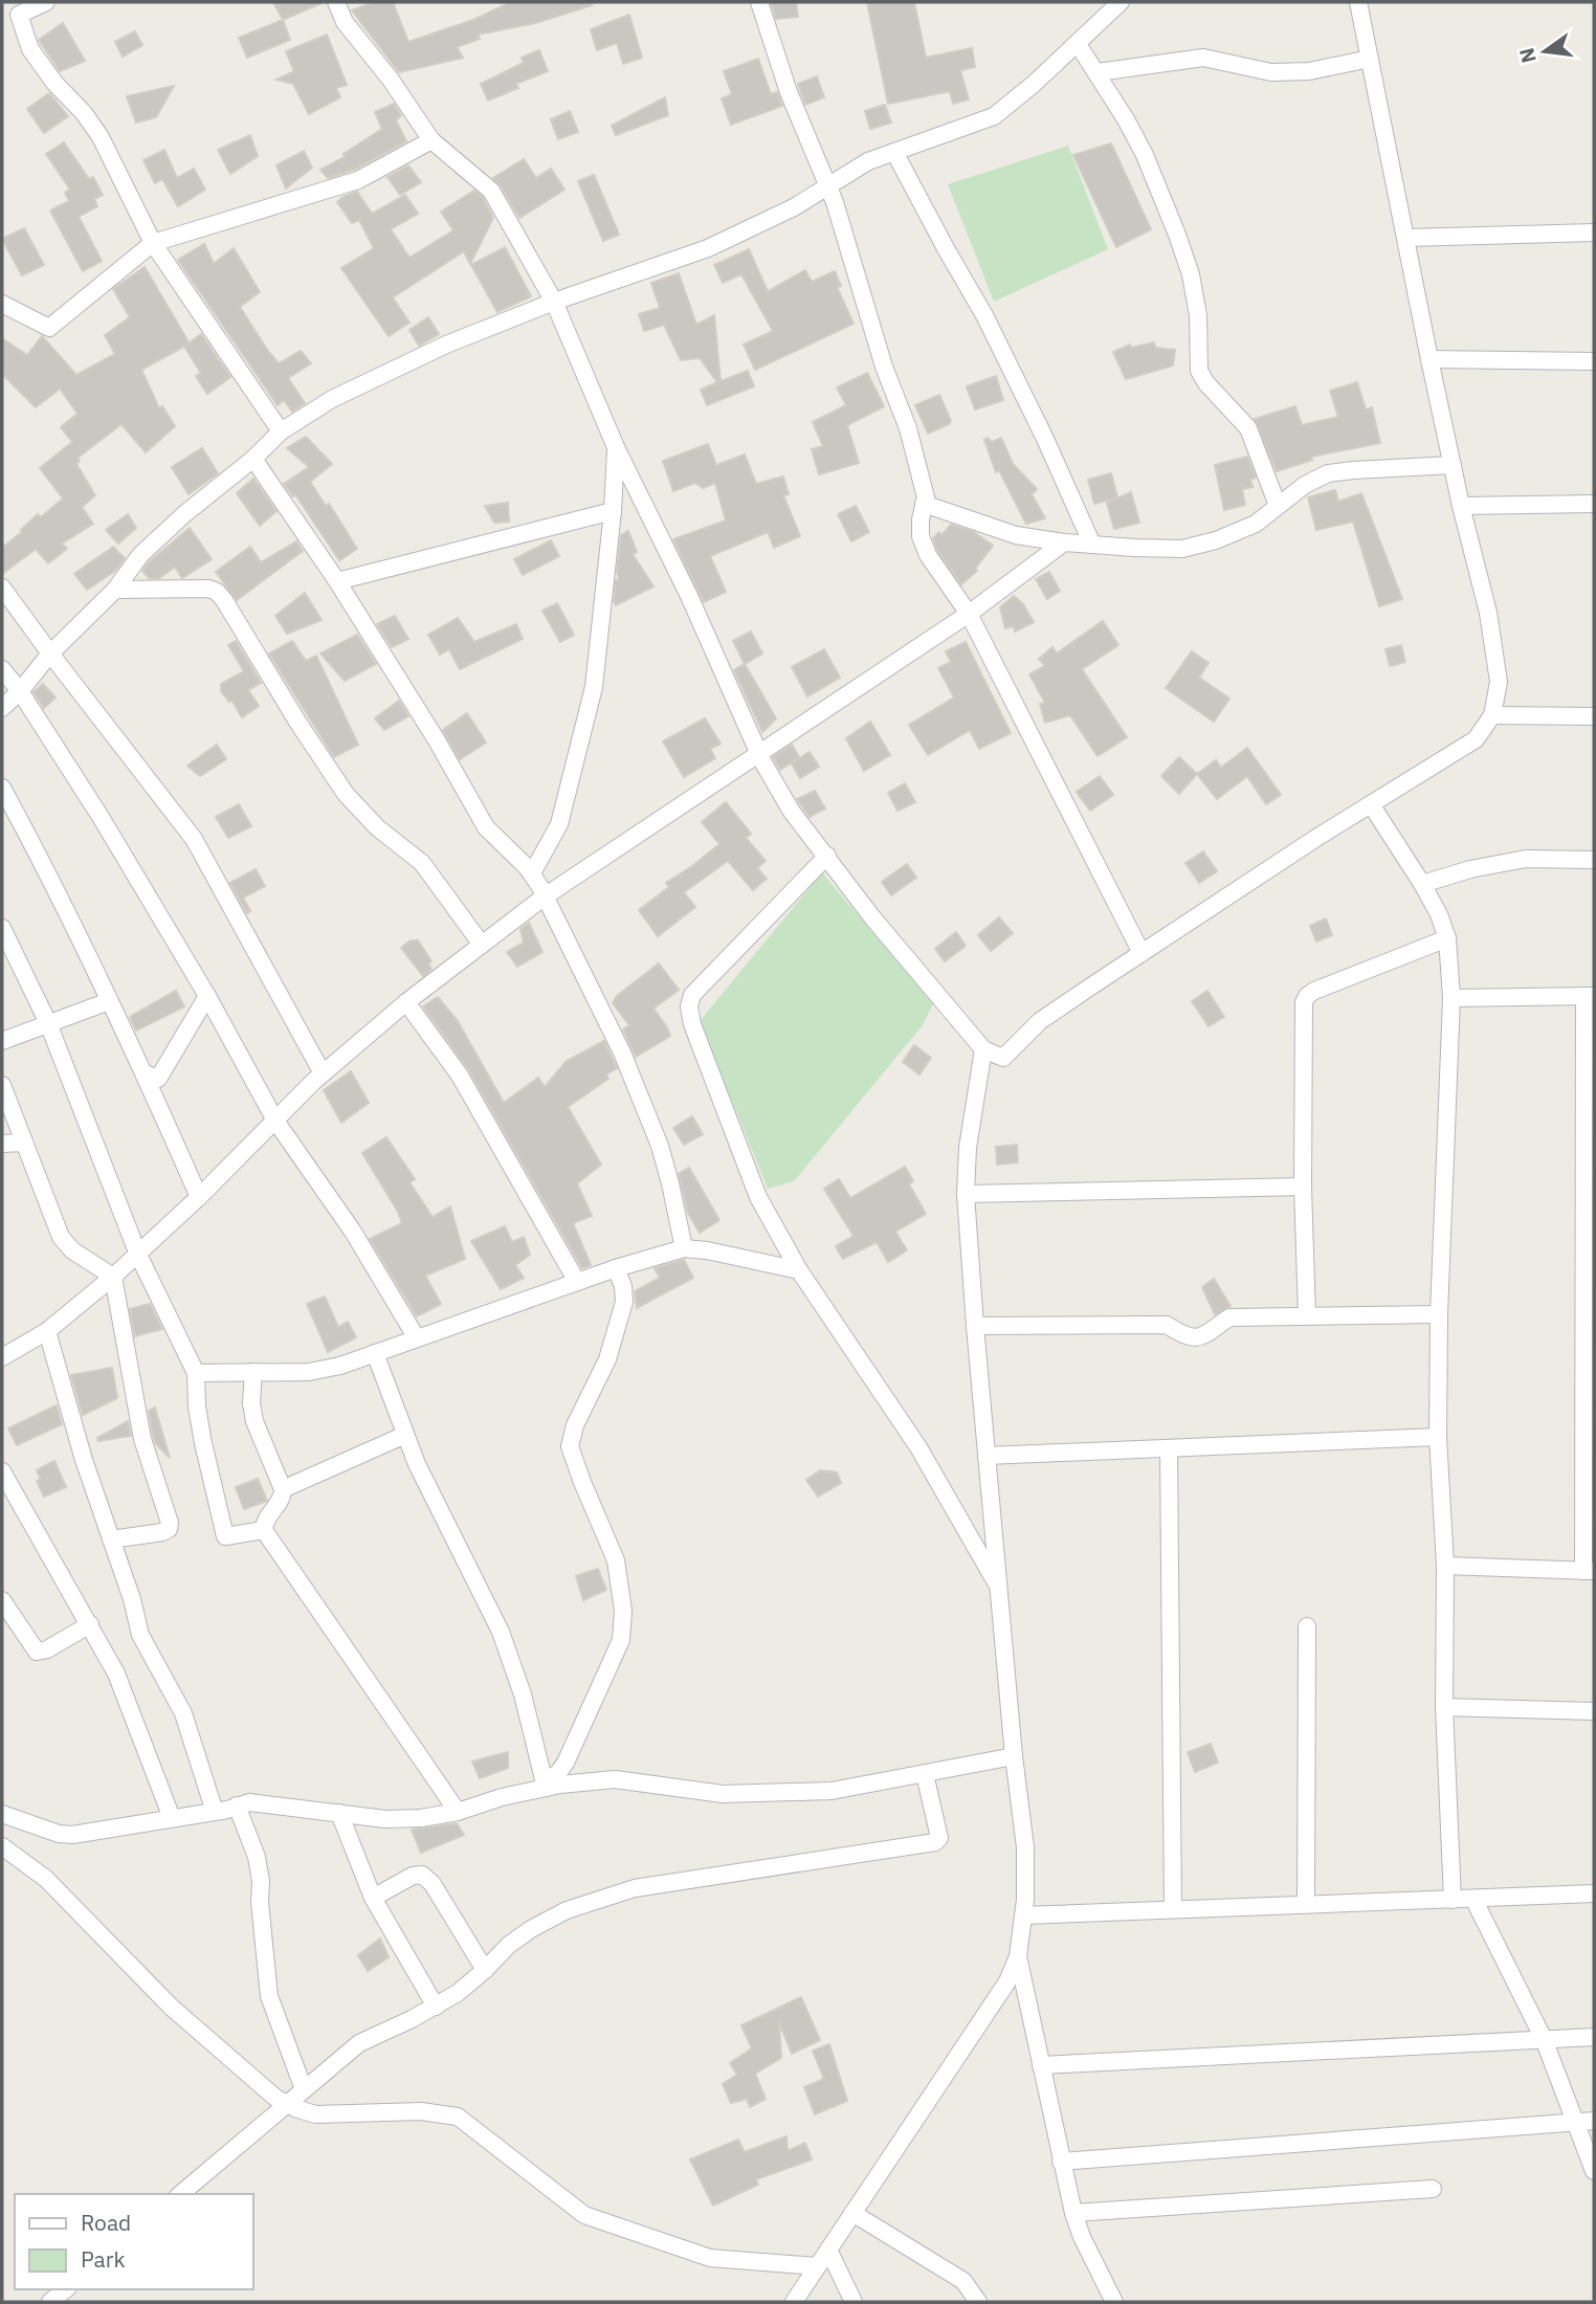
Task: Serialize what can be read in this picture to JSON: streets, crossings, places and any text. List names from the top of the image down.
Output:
{
  "legend": ["Road", "Park"],
  "north": "left"
}
